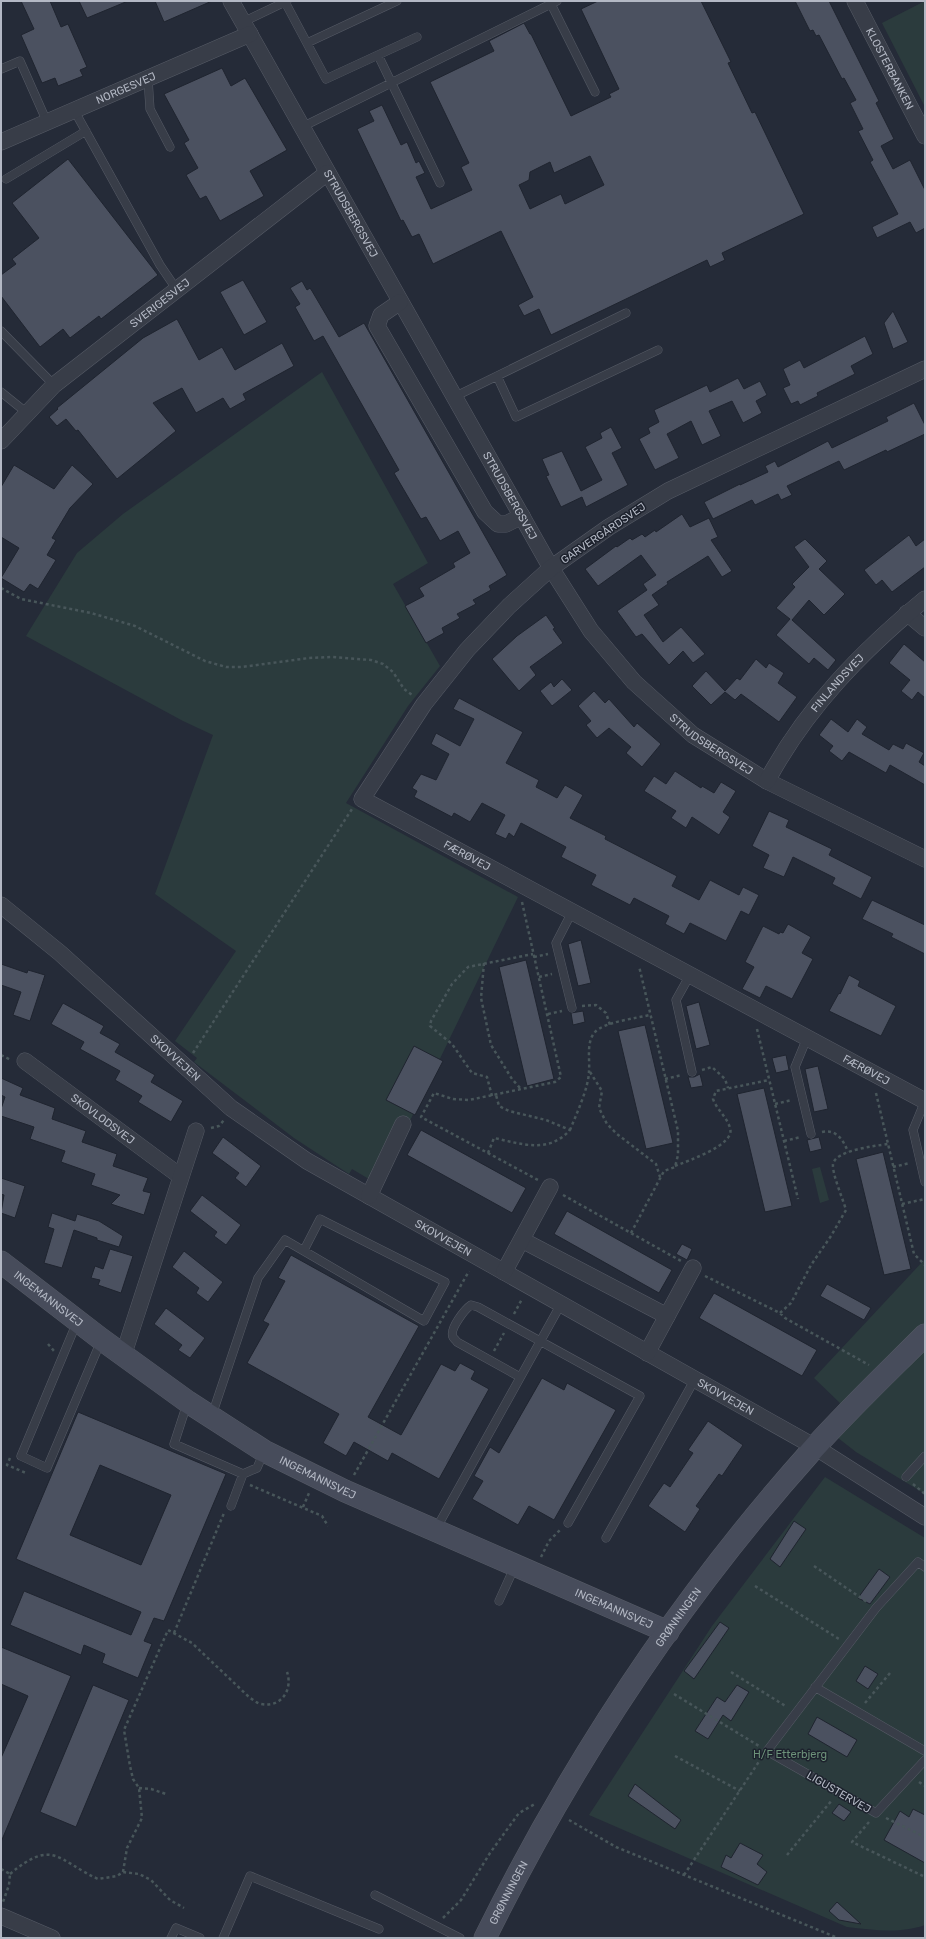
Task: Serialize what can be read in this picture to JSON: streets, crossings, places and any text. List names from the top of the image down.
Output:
{
  "streets": {
    "street": [
      "KLOSTERBANKEN",
      "NORGESVEJ",
      "STRUDSBERGSVEJ",
      "SVERIGESVEJ",
      "GARVERGÅRDSVEJ",
      "FINLANDSVEJ",
      "FÆRØVEJ",
      "SKOVVEJEN",
      "SKOVLODSVEJ",
      "INGEMANNSVEJ",
      "GRØNNINGEN"
    ],
    "lane": ["LIGUSTERVEJ"]
  },
  "crossings": [
    ["NORGESVEJ", "STRUDSBERGSVEJ"],
    ["STRUDSBERGSVEJ", "SVERIGESVEJ"],
    ["STRUDSBERGSVEJ", "GARVERGÅRDSVEJ"],
    ["STRUDSBERGSVEJ", "FINLANDSVEJ"],
    ["GARVERGÅRDSVEJ", "FÆRØVEJ"],
    ["SKOVVEJEN", "GRØNNINGEN"],
    ["INGEMANNSVEJ", "GRØNNINGEN"]
  ],
  "parks": ["H/F Etterbjerg"]
}
